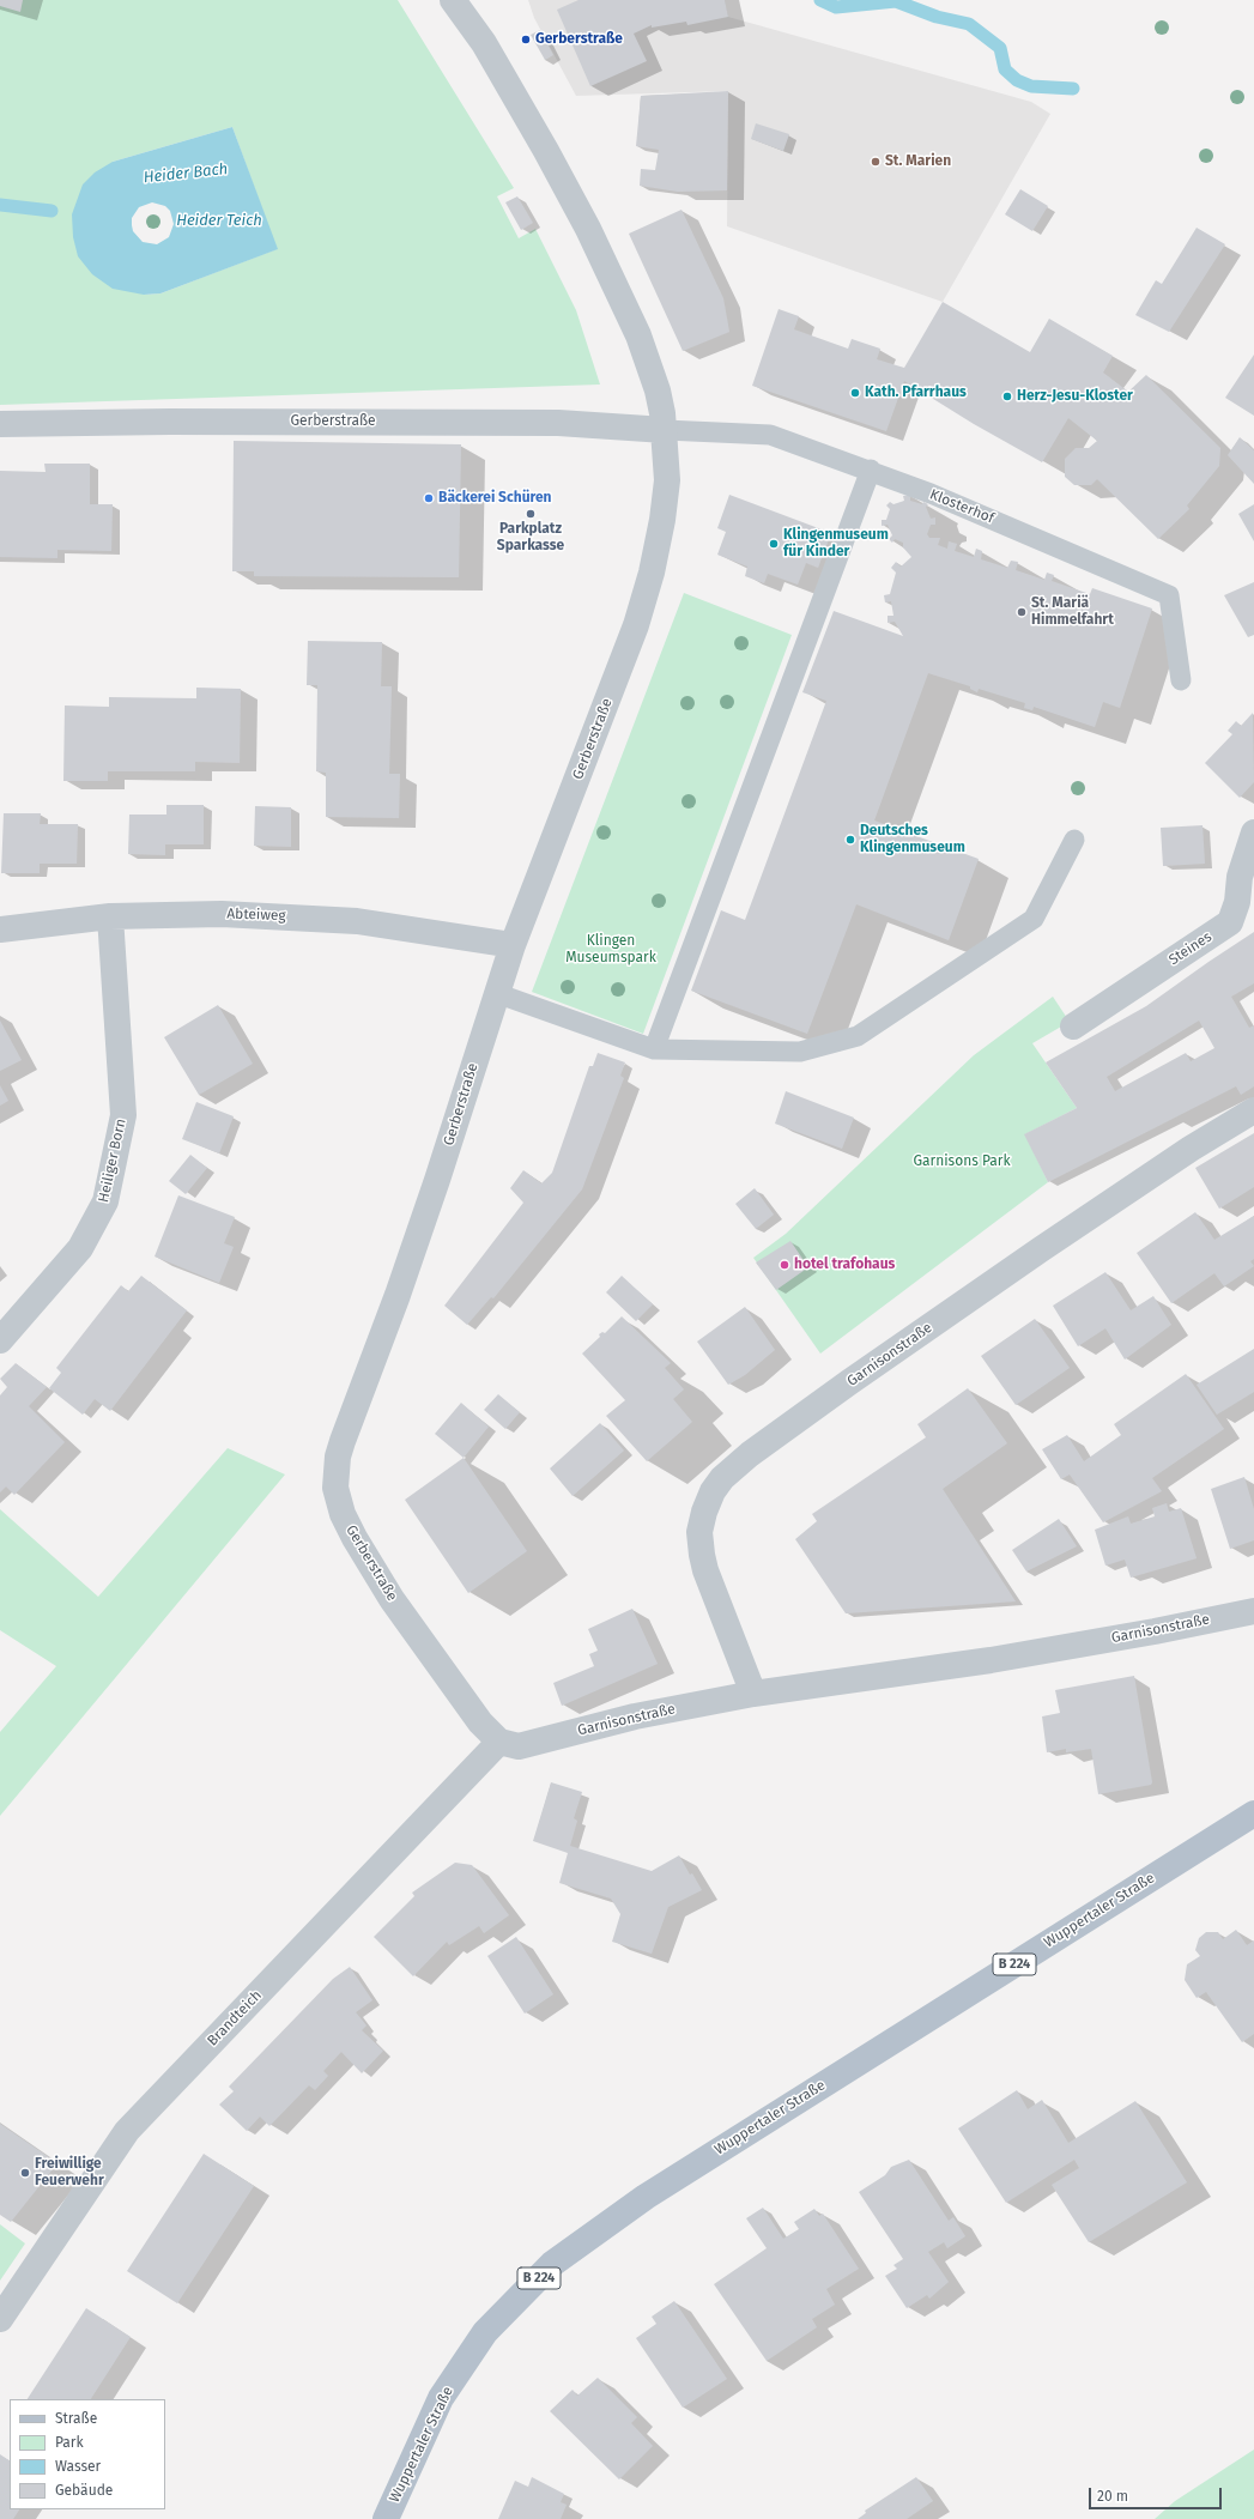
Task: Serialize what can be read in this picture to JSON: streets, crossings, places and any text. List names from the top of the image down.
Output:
{
  "streets": {
    "main road": ["Wuppertaler Straße", "B 224"],
    "street": [
      "Gerberstraße",
      "Abteiweg",
      "Steines",
      "Heiliger Born",
      "Garnisonstraße",
      "Brandteich"
    ],
    "lane": ["Klosterhof"]
  },
  "crossings": [
    ["Gerberstraße", "Klosterhof"],
    ["Gerberstraße", "Abteiweg"],
    ["Gerberstraße", "Garnisonstraße"],
    ["Gerberstraße", "Brandteich"],
    ["Abteiweg", "Heiliger Born"],
    ["Garnisonstraße", "Brandteich"]
  ],
  "water": ["Heider Bach", "Heider Teich"],
  "parks": ["Klingen Museumspark", "Garnisons Park"],
  "places": [
    "Gerberstraße",
    "St. Marien",
    "Kath. Pfarrhaus",
    "Herz-Jesu-Kloster",
    "Bäckerei Schüren",
    "Parkplatz Sparkasse",
    "Klingenmuseum für Kinder",
    "St. Mariä Himmelfahrt",
    "Deutsches Klingenmuseum",
    "hotel trafohaus",
    "Freiwillige Feuerwehr"
  ],
  "legend": [
    "Straße",
    "Park",
    "Wasser",
    "Gebäude"
  ],
  "scale_bar": "20 m"
}
